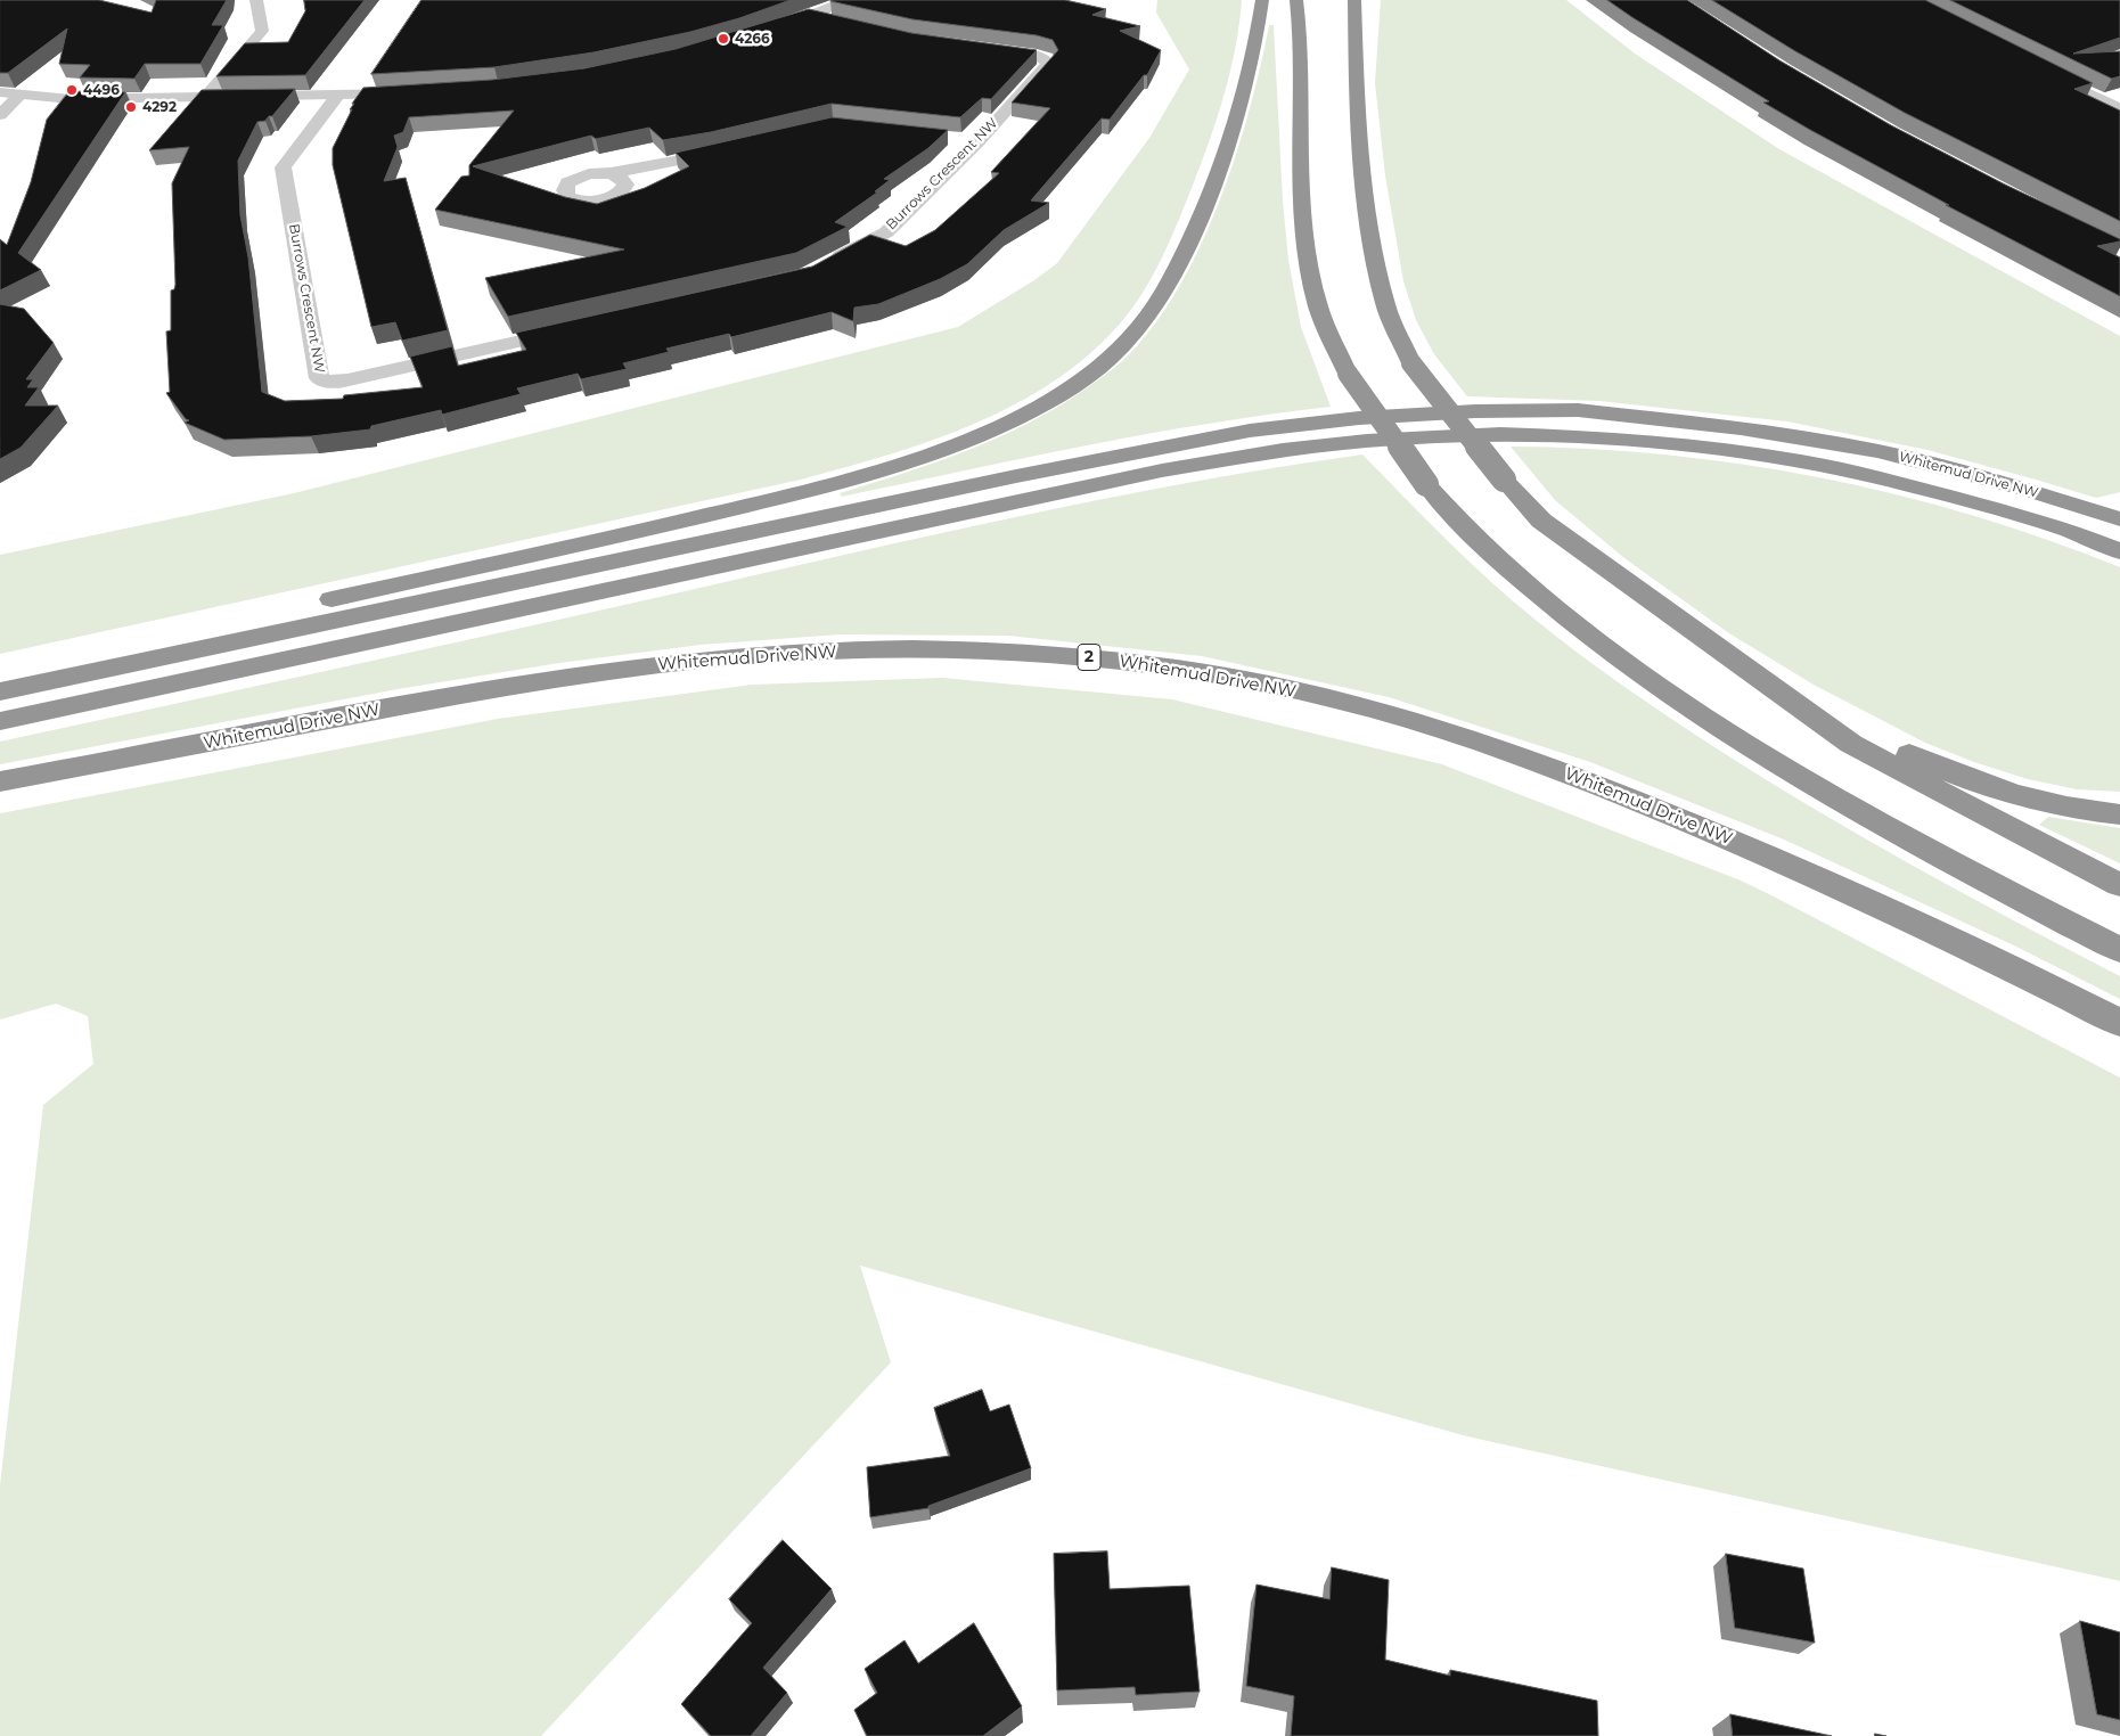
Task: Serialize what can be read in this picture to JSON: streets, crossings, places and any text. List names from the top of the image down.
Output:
{
  "streets": {
    "highway": ["Whitemud Drive NW", "2"],
    "street": ["Burrows Crescent NW"]
  },
  "places": ["4266", "4496", "4292"]
}
